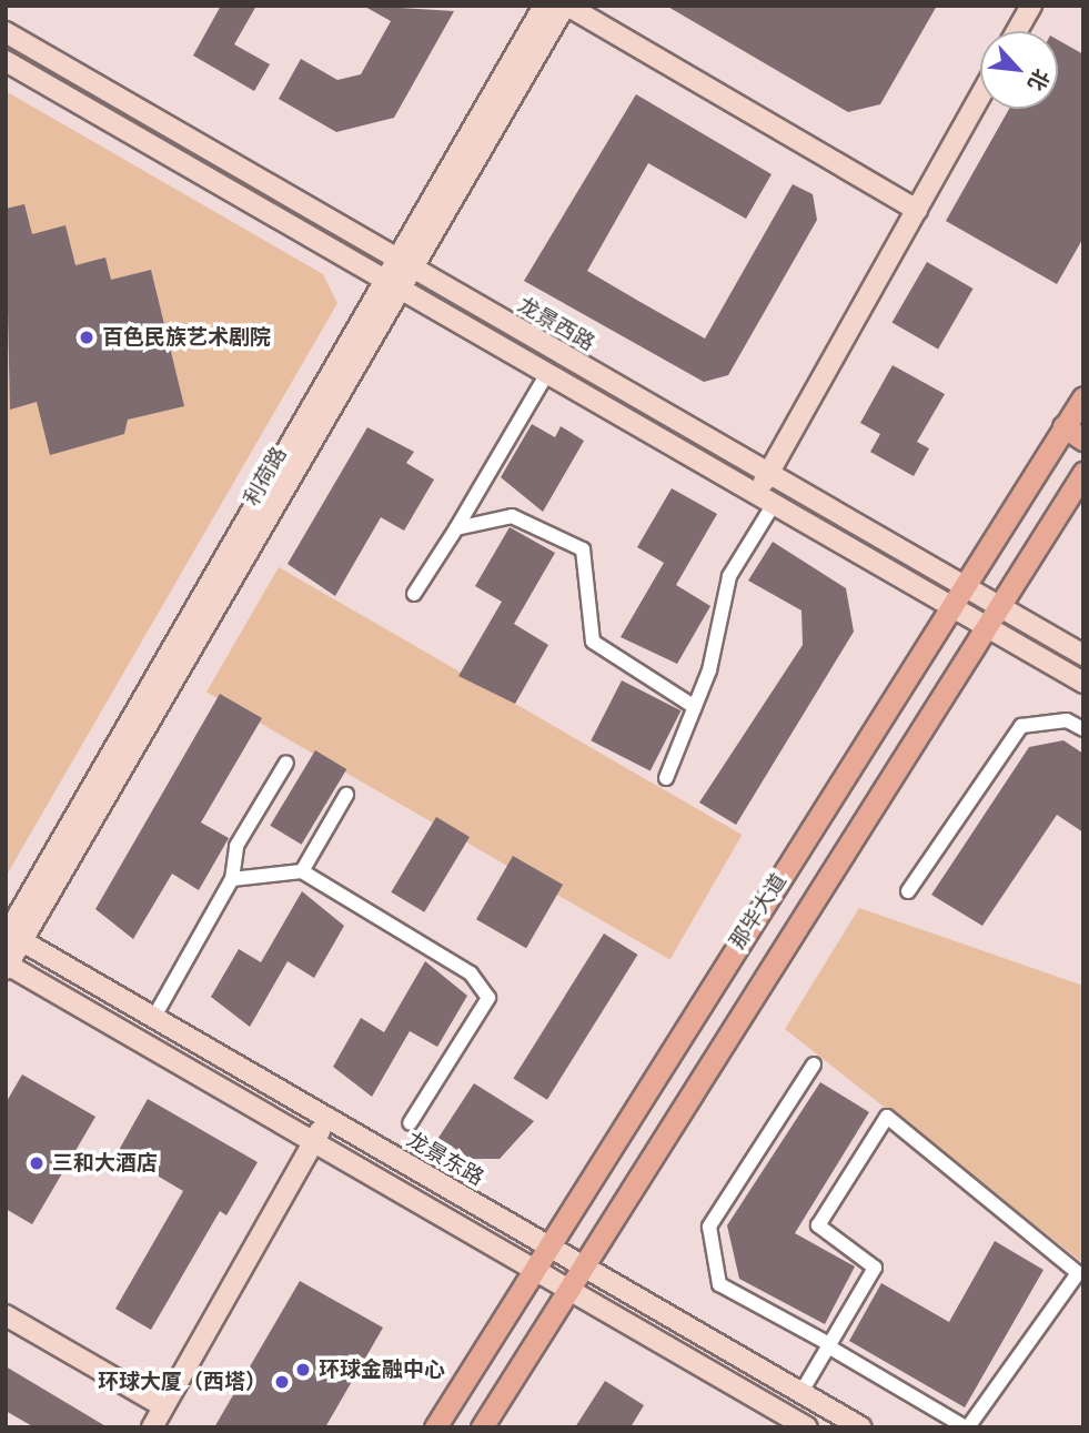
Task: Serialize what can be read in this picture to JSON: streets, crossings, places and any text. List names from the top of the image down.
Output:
{
  "streets": {
    "main road": [
      "龙景西路",
      "利荷路",
      "那毕大道",
      "龙景东路"
    ]
  },
  "crossings": [
    ["龙景西路", "利荷路"],
    ["龙景西路", "那毕大道"],
    ["利荷路", "龙景东路"],
    ["那毕大道", "龙景东路"]
  ],
  "places": [
    "百色民族艺术剧院",
    "三和大酒店",
    "环球金融中心",
    "环球大厦（西塔）"
  ],
  "north": "bottom right"
}
